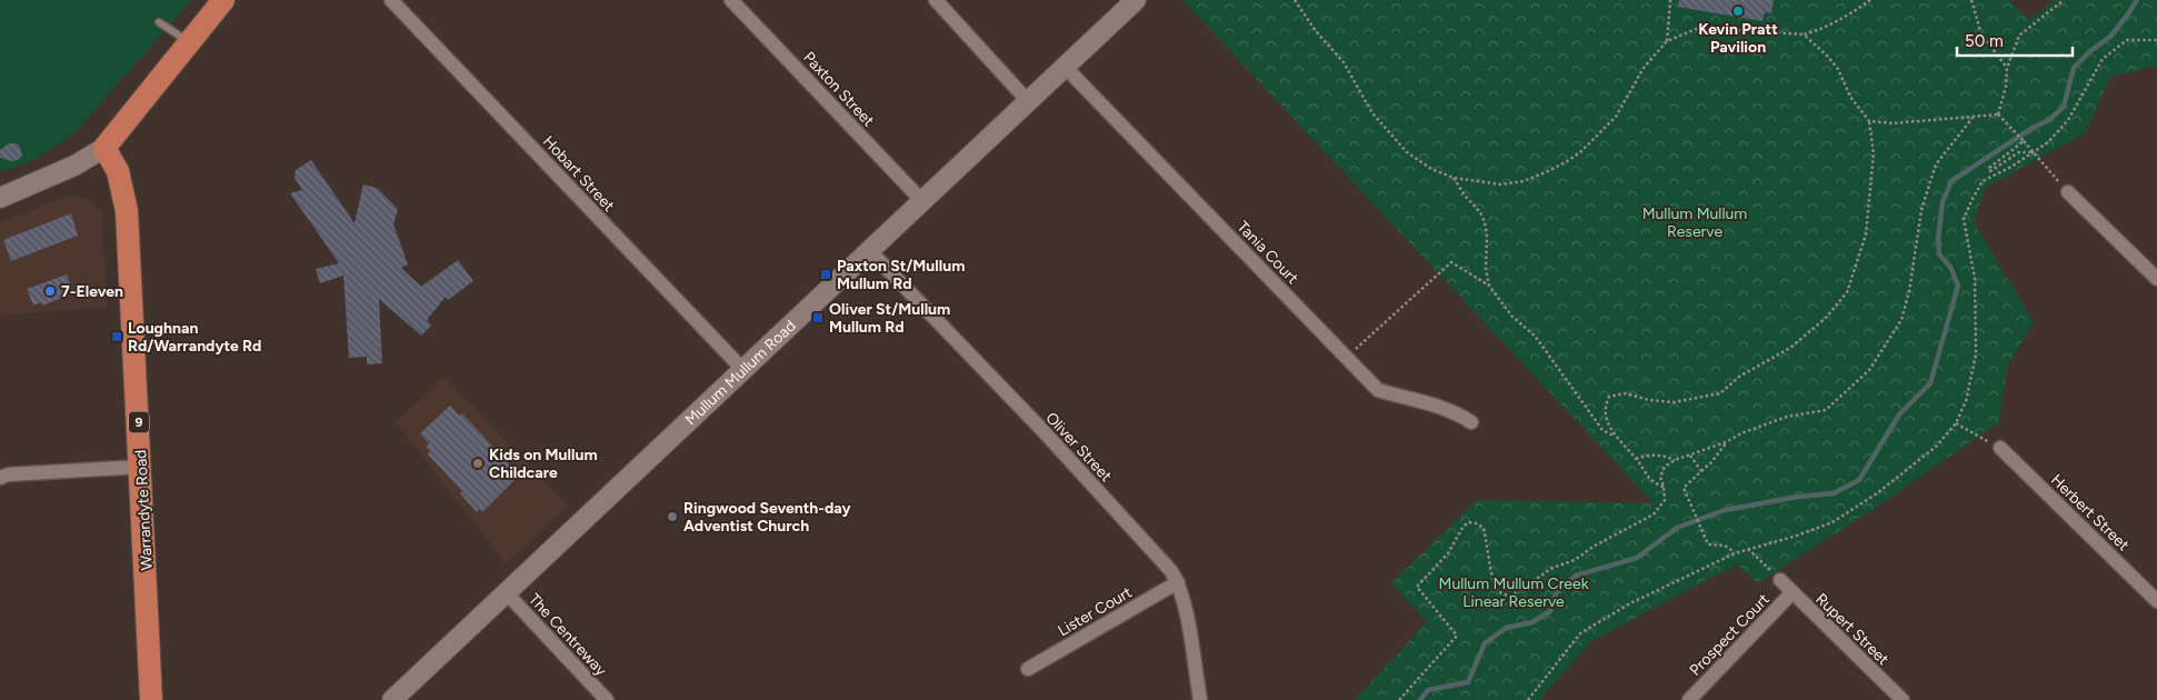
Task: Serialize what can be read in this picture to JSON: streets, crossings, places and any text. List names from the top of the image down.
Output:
{
  "streets": {
    "main road": ["9", "Warrandyte Road"],
    "street": [
      "Paxton Street",
      "Hobart Street",
      "Tania Court",
      "Mullum Mullum Road",
      "Oliver Street",
      "Herbert Street",
      "Lister Court",
      "Rupert Street",
      "The Centreway",
      "Prospect Court"
    ]
  },
  "crossings": [
    ["Paxton Street", "Mullum Mullum Road"],
    ["Hobart Street", "Mullum Mullum Road"],
    ["Tania Court", "Mullum Mullum Road"],
    ["Mullum Mullum Road", "Oliver Street"],
    ["Mullum Mullum Road", "The Centreway"],
    ["Oliver Street", "Lister Court"],
    ["Rupert Street", "Prospect Court"]
  ],
  "parks": ["Mullum Mullum Reserve", "Mullum Mullum Creek Linear Reserve"],
  "places": {
    "other": [
      "Kevin Pratt Pavilion",
      "7-Eleven",
      "Kids on Mullum Childcare",
      "Ringwood Seventh-day Adventist Church"
    ],
    "transit": ["Paxton St/Mullum Mullum Rd", "Oliver St/Mullum Mullum Rd", "Loughnan Rd/Warrandyte Rd"]
  },
  "scale_bar": "50 m"
}
